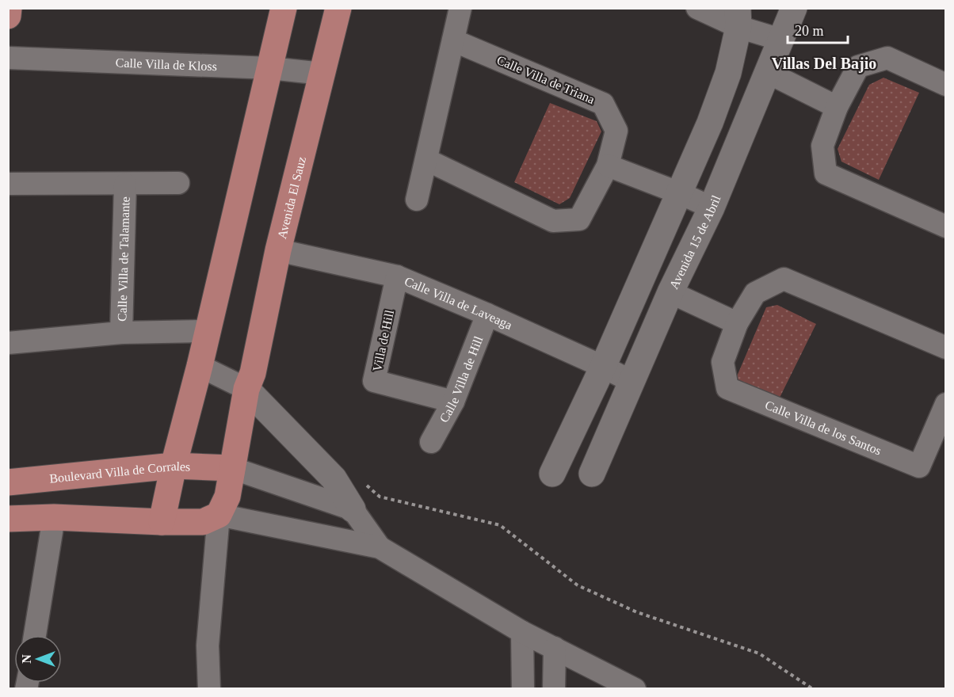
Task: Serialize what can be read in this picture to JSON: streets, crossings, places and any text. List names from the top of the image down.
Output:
{
  "streets": {
    "main road": ["Avenida El Sauz", "Avenida 15 de Abril", "Boulevard Villa de Corrales"],
    "street": [
      "Calle Villa de Kloss",
      "Calle Villa de Triana",
      "Calle Villa de Talamante",
      "Calle Villa de Laveaga",
      "Villa de Hill",
      "Calle Villa de Hill",
      "Calle Villa de los Santos"
    ]
  },
  "crossings": [
    ["Calle Villa de Kloss", "Avenida El Sauz"],
    ["Avenida El Sauz", "Calle Villa de Laveaga"],
    ["Avenida El Sauz", "Boulevard Villa de Corrales"],
    ["Avenida 15 de Abril", "Calle Villa de Laveaga"],
    ["Calle Villa de Laveaga", "Villa de Hill"],
    ["Calle Villa de Laveaga", "Calle Villa de Hill"],
    ["Villa de Hill", "Calle Villa de Hill"]
  ],
  "districts": ["Villas Del Bajio"],
  "scale_bar": "20 m",
  "north": "left"
}
